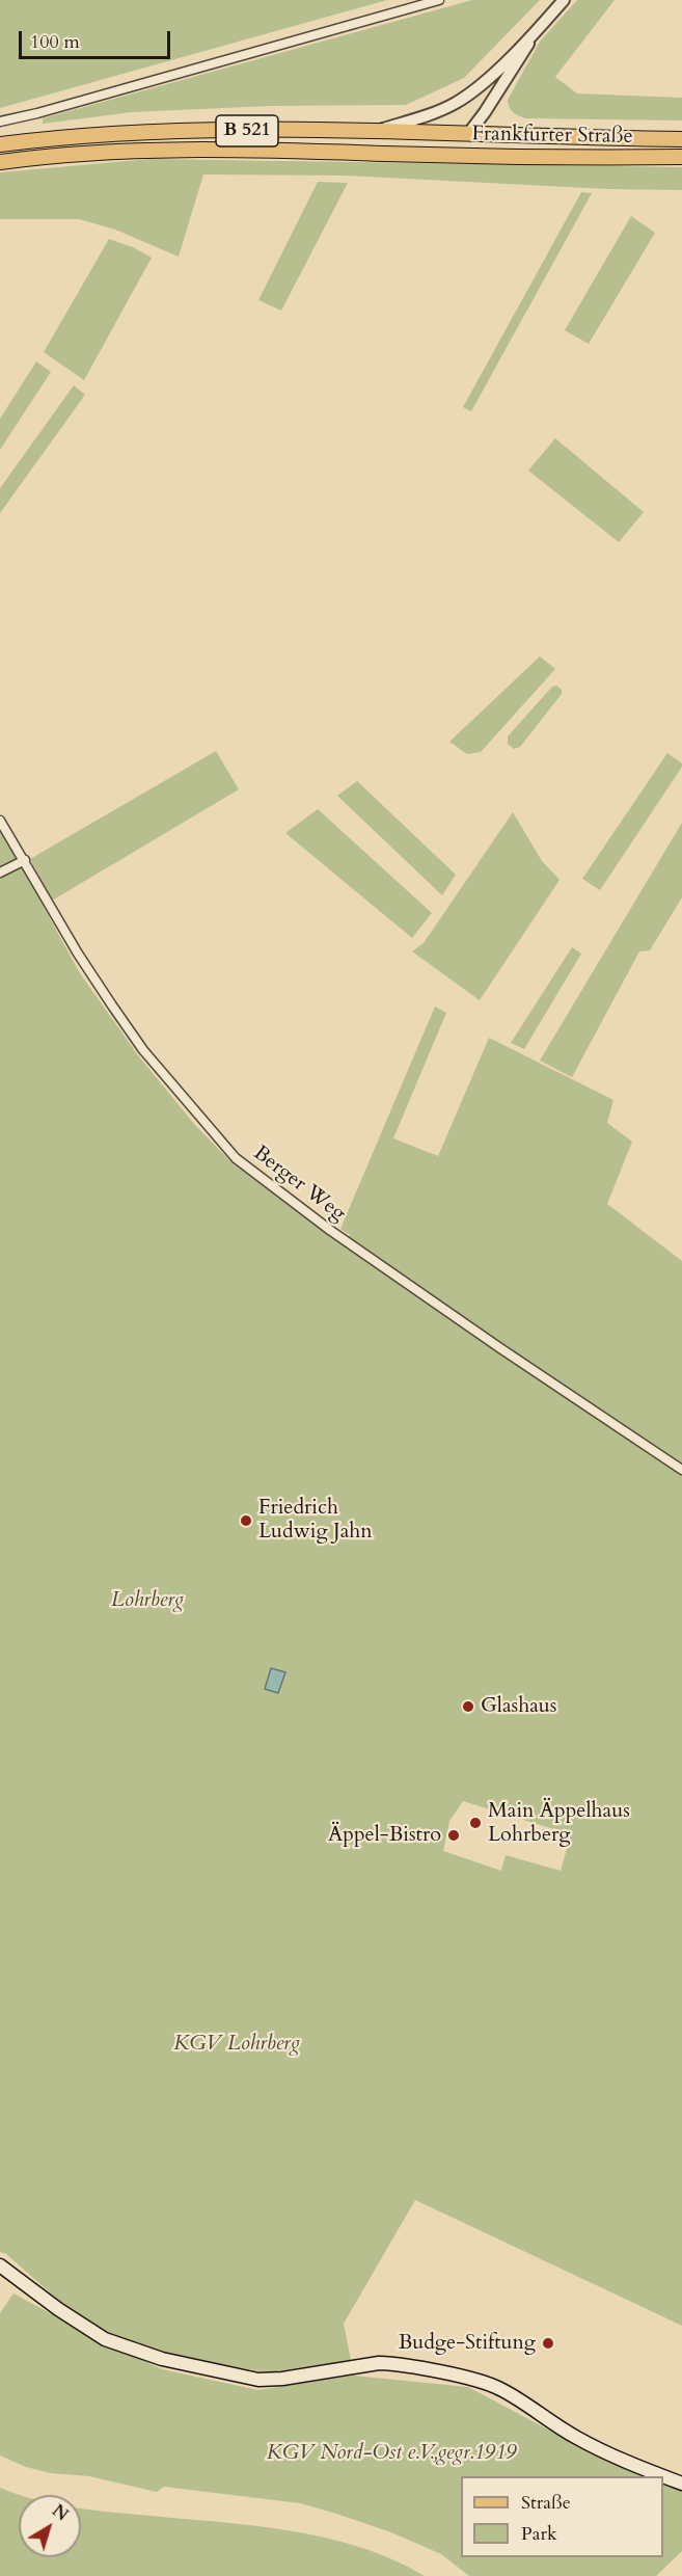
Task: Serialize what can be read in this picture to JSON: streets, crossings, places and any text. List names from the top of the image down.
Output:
{
  "streets": {
    "main road": ["B 521", "Frankfurter Straße"],
    "street": ["Berger Weg"]
  },
  "crossings": [
    ["B 521", "Frankfurter Straße"]
  ],
  "parks": ["Lohrberg", "KGV Lohrberg", "KGV Nord-Ost e.V.,gegr.1919"],
  "places": [
    "Friedrich Ludwig Jahn",
    "Glashaus",
    "Main Äppelhaus Lohrberg",
    "Äppel-Bistro",
    "Budge-Stiftung"
  ],
  "legend": ["Straße", "Park"],
  "scale_bar": "100 m",
  "north": "top right"
}
